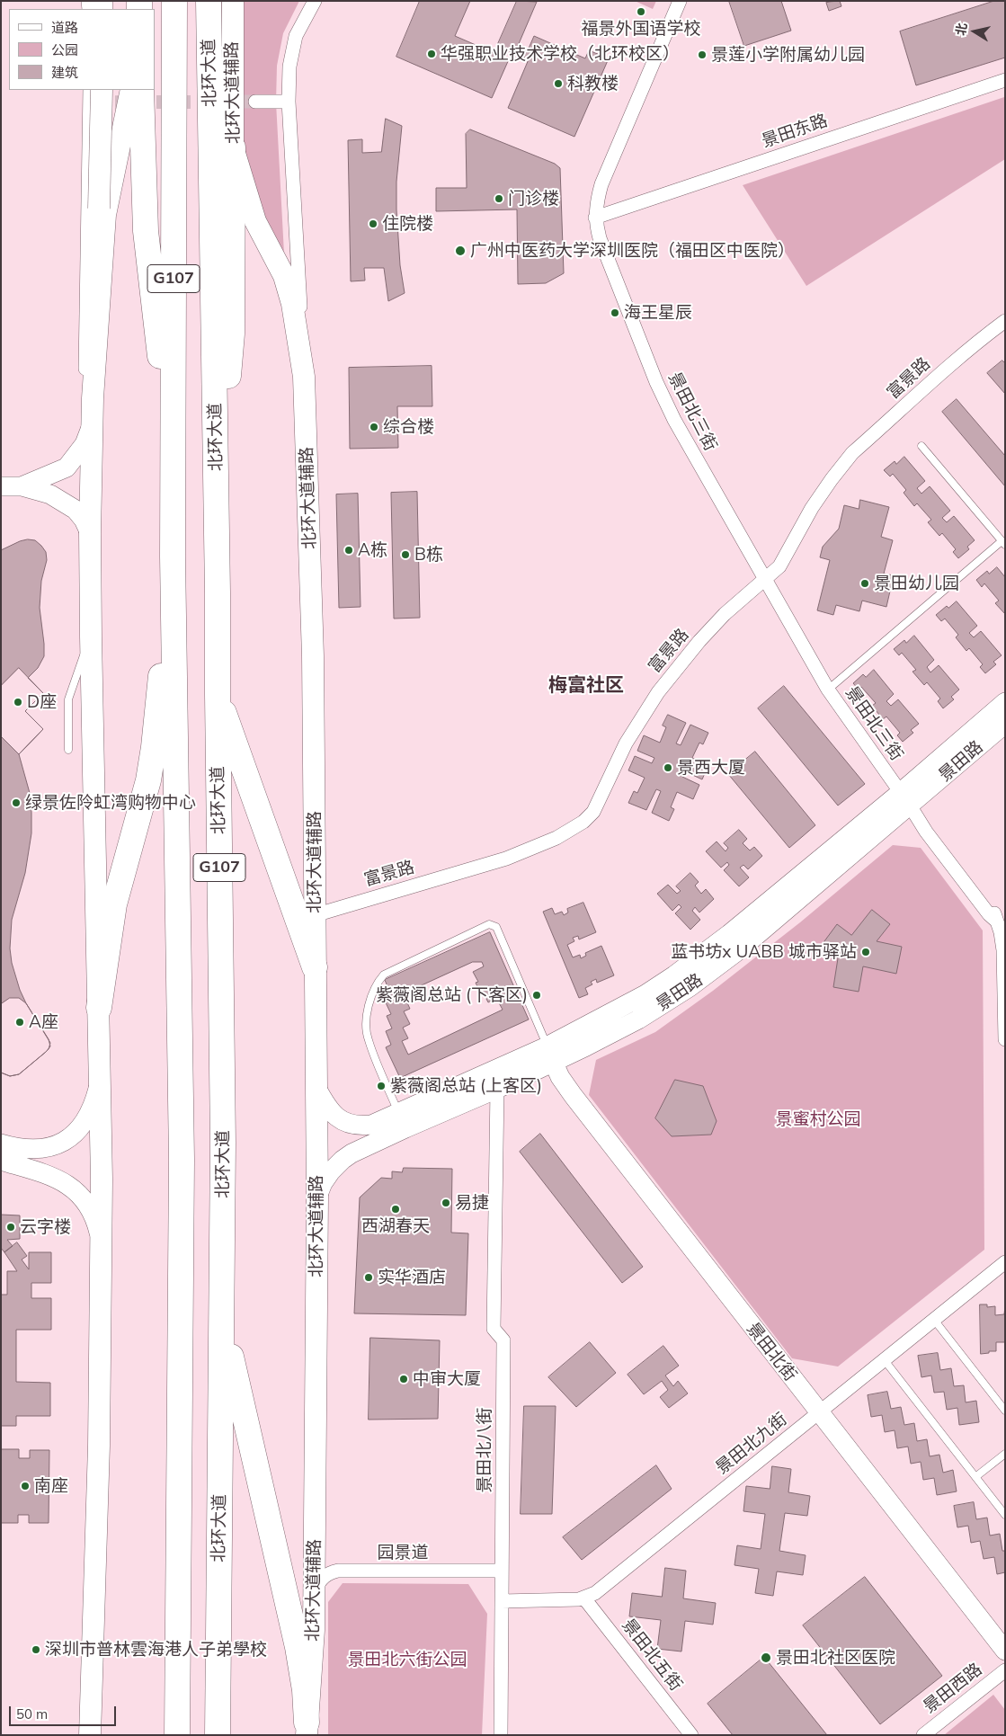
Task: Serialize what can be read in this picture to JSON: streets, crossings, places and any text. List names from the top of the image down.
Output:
{
  "streets": {
    "highway": ["北环大道", "G107"],
    "main road": ["北环大道辅路", "景田路", "景田北街"],
    "street": [
      "景田东路",
      "富景路",
      "景田北三街",
      "景田北九街",
      "景田北八街",
      "园景道",
      "景田北五街",
      "景田西路"
    ]
  },
  "crossings": [
    ["北环大道辅路", "富景路"],
    ["北环大道辅路", "景田路"],
    ["北环大道辅路", "园景道"],
    ["景田东路", "景田北三街"],
    ["富景路", "景田北三街"],
    ["景田北三街", "景田路"],
    ["景田路", "景田北街"],
    ["景田路", "景田北八街"],
    ["景田北街", "景田北九街"],
    ["景田北九街", "景田北八街"],
    ["景田北九街", "景田北五街"],
    ["景田北八街", "园景道"]
  ],
  "districts": ["梅富社区"],
  "parks": ["景蜜村公园", "景田北六街公园"],
  "places": [
    "福景外国语学校",
    "华强职业技术学校（北环校区）",
    "景莲小学附属幼儿园",
    "科教楼",
    "门诊楼",
    "住院楼",
    "广州中医药大学深圳医院（福田区中医院）",
    "海王星辰",
    "综合楼",
    "A栋",
    "B栋",
    "景田幼儿园",
    "D座",
    "景西大厦",
    "绿景佐阾虹湾购物中心",
    "蓝书坊x UABB 城市驿站",
    "紫薇阁总站 (下客区)",
    "A座",
    "紫薇阁总站 (上客区)",
    "易捷",
    "西湖春天",
    "云字楼",
    "实华酒店",
    "中审大厦",
    "南座",
    "深圳市普林雲海港人子弟學校",
    "景田北社区医院"
  ],
  "legend": ["道路", "公园", "建筑"],
  "scale_bar": "50 m",
  "north": "left"
}
